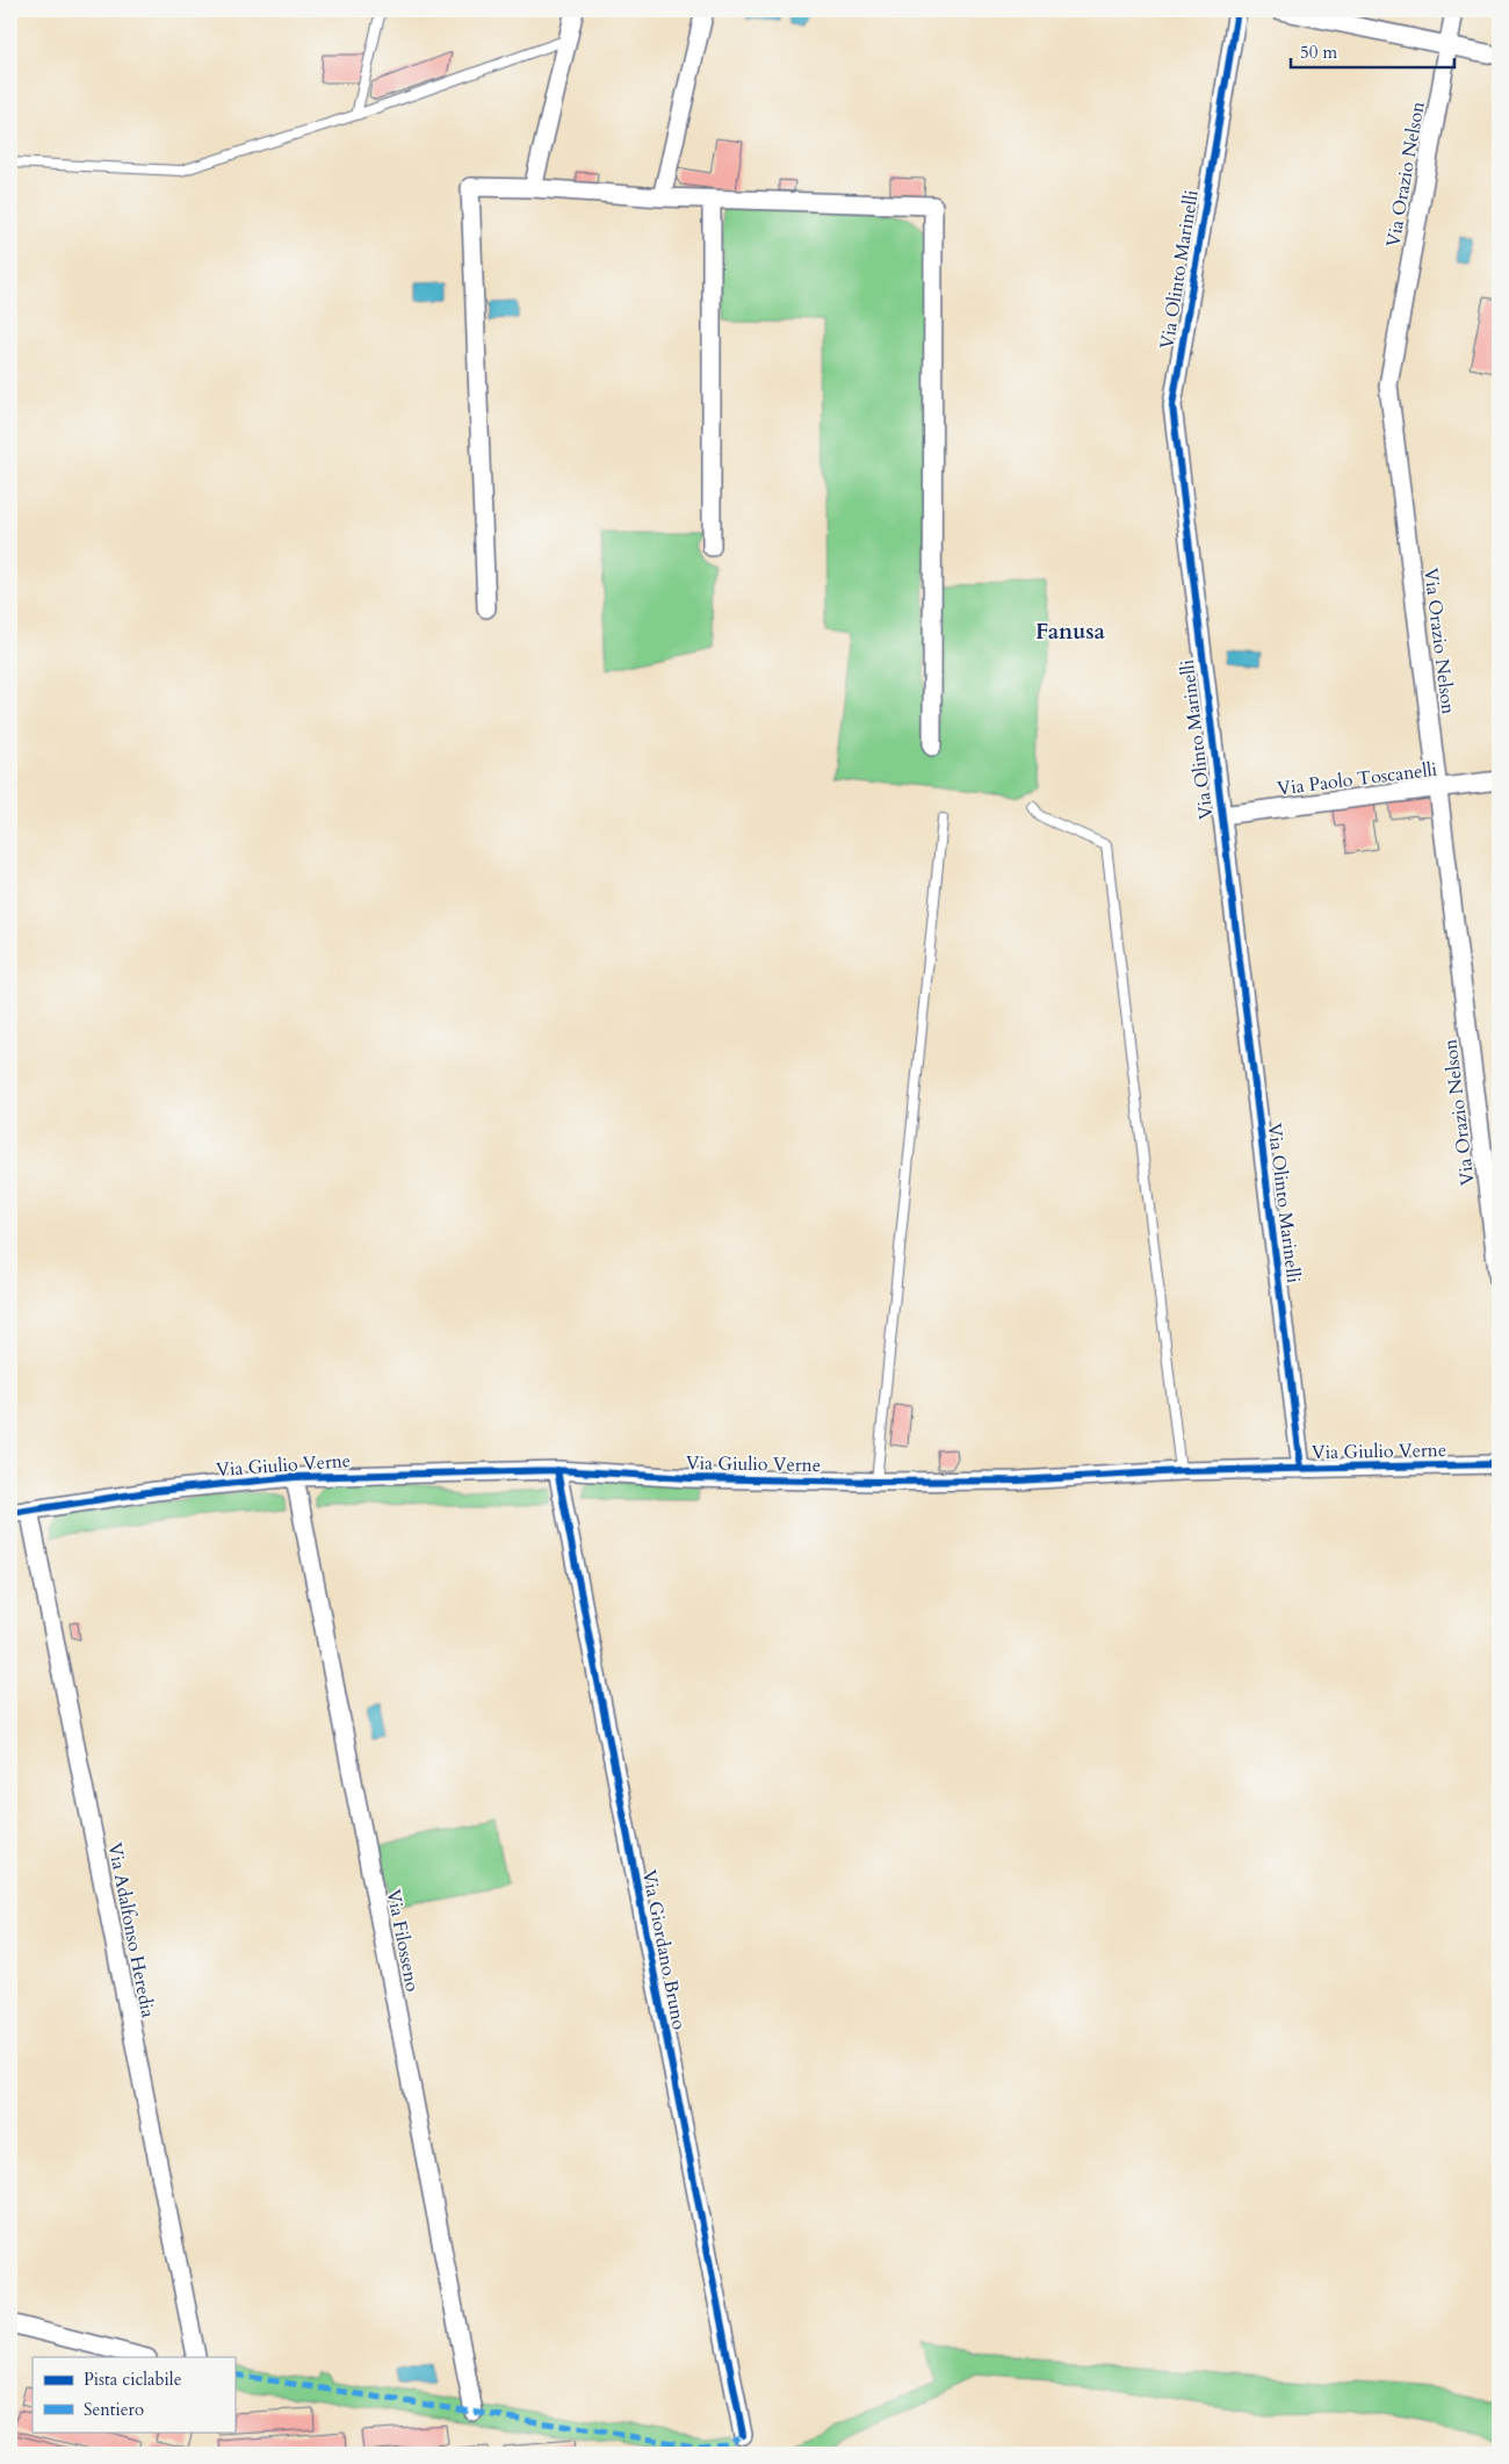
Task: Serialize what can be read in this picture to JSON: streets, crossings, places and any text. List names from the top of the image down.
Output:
{
  "streets": {
    "street": [
      "Via Orazio Nelson",
      "Via Olinto Marinelli",
      "Via Paolo Toscanelli",
      "Via Giulio Verne",
      "Via Adalfonso Heredia",
      "Via Filosseno",
      "Via Giordano Bruno"
    ]
  },
  "crossings": [
    ["Via Orazio Nelson", "Via Paolo Toscanelli"],
    ["Via Olinto Marinelli", "Via Paolo Toscanelli"],
    ["Via Olinto Marinelli", "Via Giulio Verne"],
    ["Via Giulio Verne", "Via Adalfonso Heredia"],
    ["Via Giulio Verne", "Via Filosseno"],
    ["Via Giulio Verne", "Via Giordano Bruno"]
  ],
  "districts": ["Fanusa"],
  "legend": ["Pista ciclabile", "Sentiero"],
  "scale_bar": "50 m"
}
